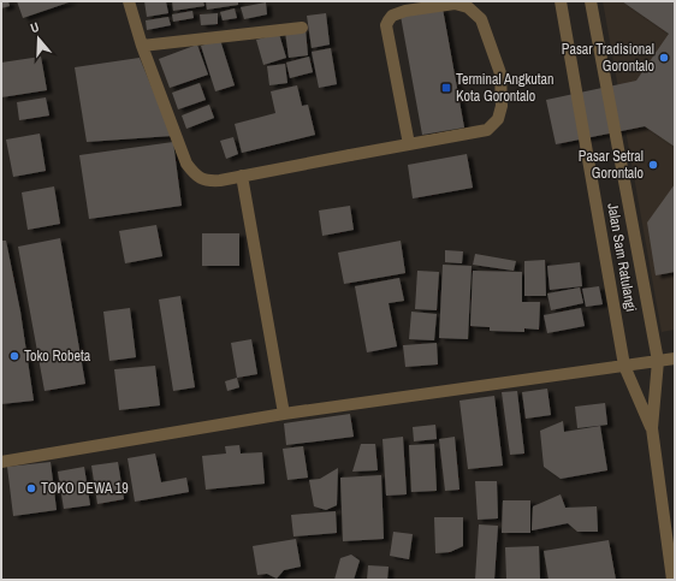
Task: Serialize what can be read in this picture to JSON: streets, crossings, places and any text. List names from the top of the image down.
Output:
{
  "streets": {
    "street": ["Jalan Sam Ratulangi"]
  },
  "places": {
    "other": [
      "Pasar Tradisional Gorontalo",
      "Pasar Setral Gorontalo",
      "Toko Robeta",
      "TOKO DEWA 19"
    ],
    "transit": ["Terminal Angkutan Kota Gorontalo"]
  },
  "north": "top"
}
